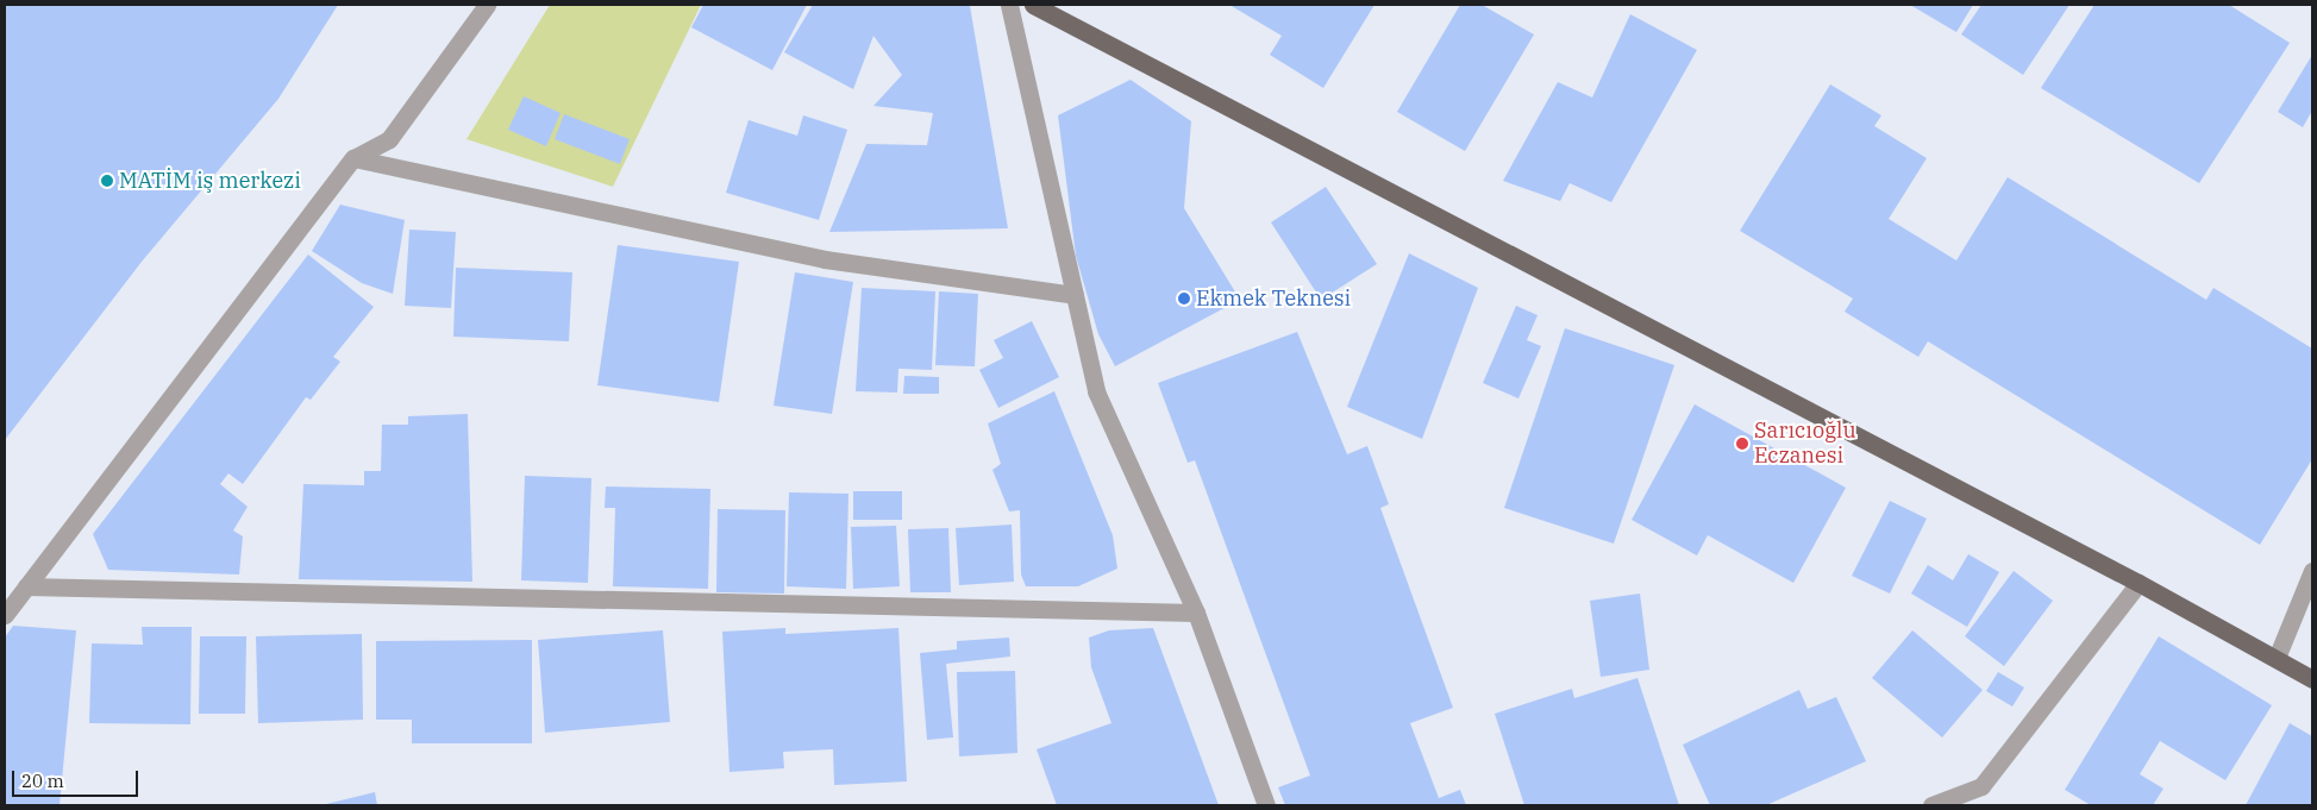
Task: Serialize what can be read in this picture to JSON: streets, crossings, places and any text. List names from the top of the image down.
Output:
{
  "places": ["MATİM iş merkezi", "Ekmek Teknesi", "Sarıcıoğlu Eczanesi"],
  "scale_bar": "20 m"
}
